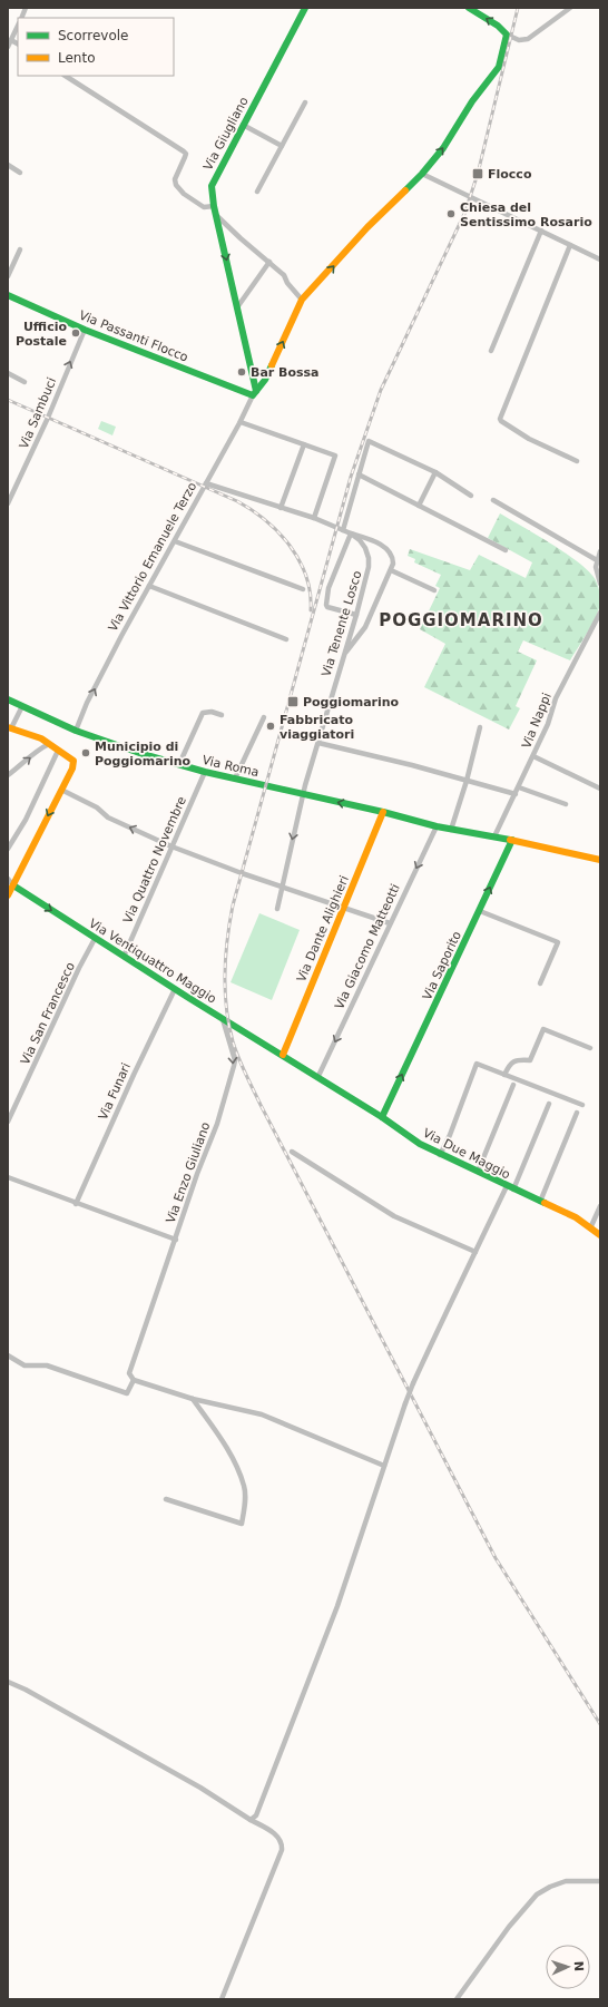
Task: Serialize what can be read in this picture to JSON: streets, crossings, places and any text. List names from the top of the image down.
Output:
{
  "streets": {
    "street": [
      "Via Giugliano",
      "Via Passanti Flocco",
      "Via Sambuci",
      "Via Vittorio Emanuele Terzo",
      "Via Tenente Losco",
      "Via Nappi",
      "Via Roma",
      "Via Quattro Novembre",
      "Via Dante Alighieri",
      "Via Giacomo Matteotti",
      "Via Ventiquattro Maggio",
      "Via Saporito",
      "Via San Francesco",
      "Via Funari",
      "Via Due Maggio",
      "Via Enzo Giuliano"
    ]
  },
  "crossings": [
    ["Via Giugliano", "Via Passanti Flocco"],
    ["Via Giugliano", "Via Vittorio Emanuele Terzo"],
    ["Via Passanti Flocco", "Via Sambuci"],
    ["Via Passanti Flocco", "Via Vittorio Emanuele Terzo"],
    ["Via Vittorio Emanuele Terzo", "Via Roma"],
    ["Via Tenente Losco", "Via Roma"],
    ["Via Nappi", "Via Roma"],
    ["Via Roma", "Via Quattro Novembre"],
    ["Via Roma", "Via Dante Alighieri"],
    ["Via Roma", "Via Giacomo Matteotti"],
    ["Via Quattro Novembre", "Via Ventiquattro Maggio"],
    ["Via Dante Alighieri", "Via Ventiquattro Maggio"],
    ["Via Dante Alighieri", "Via Due Maggio"],
    ["Via Giacomo Matteotti", "Via Due Maggio"],
    ["Via Ventiquattro Maggio", "Via San Francesco"],
    ["Via Ventiquattro Maggio", "Via Funari"],
    ["Via Ventiquattro Maggio", "Via Due Maggio"],
    ["Via Ventiquattro Maggio", "Via Enzo Giuliano"],
    ["Via Saporito", "Via Due Maggio"],
    ["Via Funari", "Via Enzo Giuliano"]
  ],
  "one_way": [
    "Via Sambuci",
    "Via Vittorio Emanuele Terzo",
    "Via Giacomo Matteotti",
    "Via Saporito",
    "Via Enzo Giuliano"
  ],
  "districts": ["POGGIOMARINO"],
  "places": {
    "transit": ["Flocco", "Poggiomarino"],
    "other": [
      "Chiesa del Sentissimo Rosario",
      "Ufficio Postale",
      "Bar Bossa",
      "Fabbricato viaggiatori",
      "Municipio di Poggiomarino"
    ]
  },
  "legend": ["Scorrevole", "Lento"],
  "north": "right"
}
